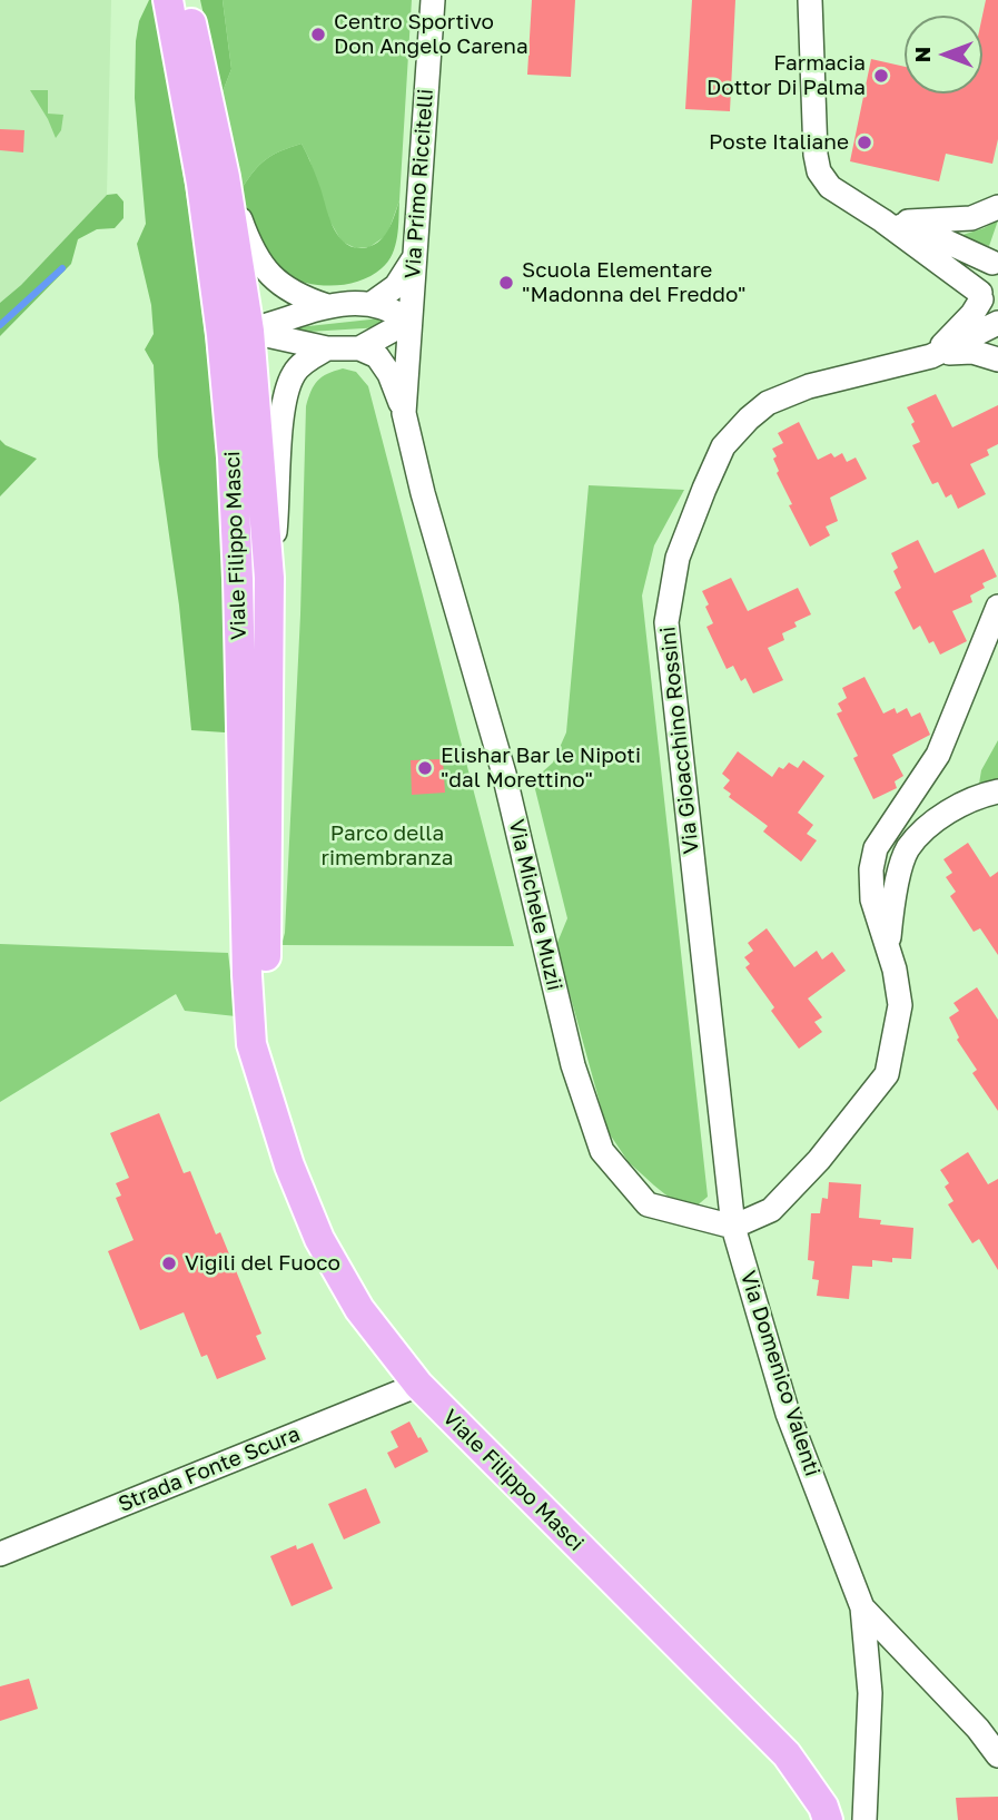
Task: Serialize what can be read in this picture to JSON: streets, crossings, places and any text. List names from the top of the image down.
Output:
{
  "streets": {
    "main road": ["Viale Filippo Masci"],
    "street": [
      "Via Primo Riccitelli",
      "Via Gioacchino Rossini",
      "Via Michele Muzii",
      "Via Domenico Valenti",
      "Strada Fonte Scura"
    ]
  },
  "crossings": [
    ["Via Primo Riccitelli", "Via Michele Muzii"],
    ["Viale Filippo Masci", "Strada Fonte Scura"],
    ["Via Gioacchino Rossini", "Via Michele Muzii"],
    ["Via Gioacchino Rossini", "Via Domenico Valenti"],
    ["Via Michele Muzii", "Via Domenico Valenti"]
  ],
  "parks": ["Parco della rimembranza"],
  "places": [
    "Centro Sportivo Don Angelo Carena",
    "Farmacia Dottor Di Palma",
    "Poste Italiane",
    "Scuola Elementare \"Madonna del Freddo\"",
    "Elishar Bar le Nipoti \"dal Morettino\"",
    "Vigili del Fuoco"
  ],
  "north": "left"
}
